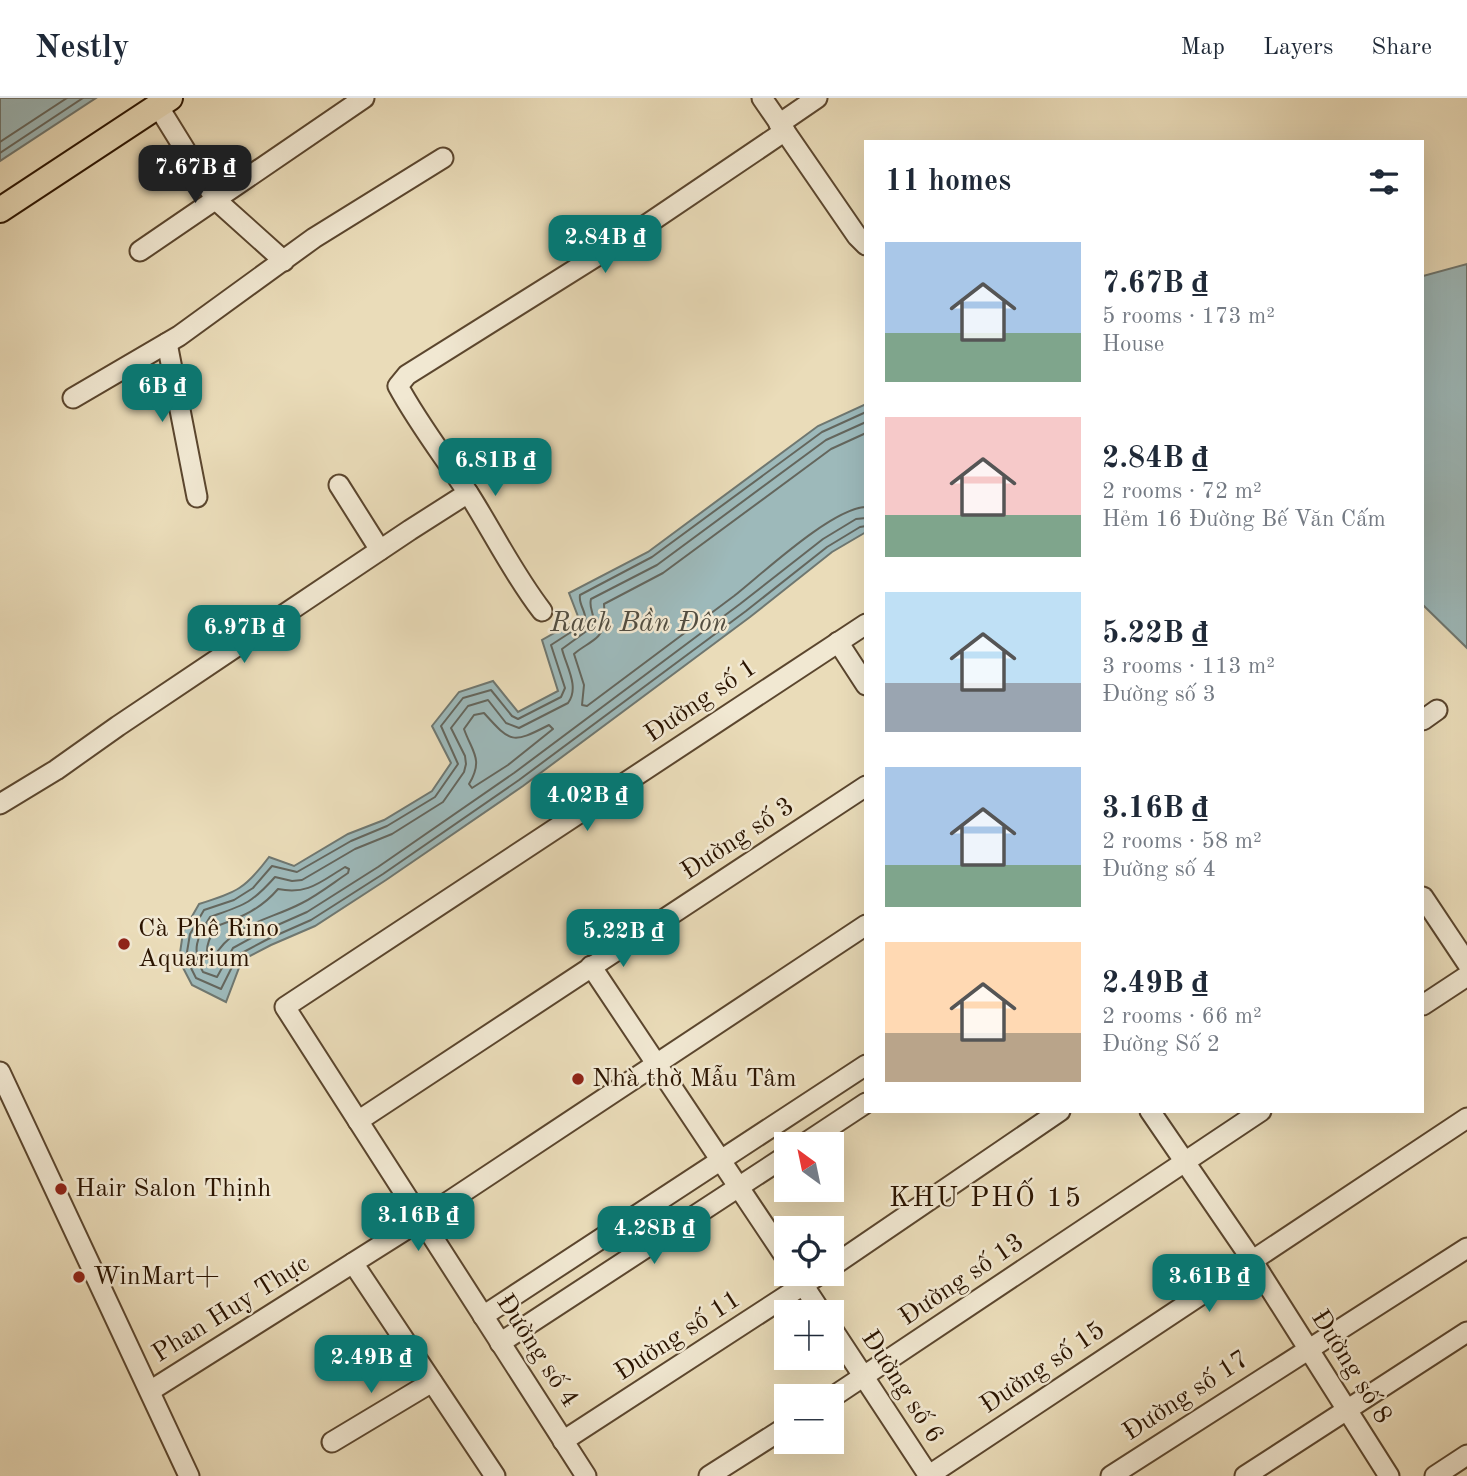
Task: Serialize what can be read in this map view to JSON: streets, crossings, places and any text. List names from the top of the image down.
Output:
{
  "streets": {
    "street": [
      "Đường số 1",
      "Đường số 3",
      "Đường số 13",
      "Phan Huy Thực",
      "Đường số 11",
      "Đường số 4",
      "Đường số 8",
      "Đường số 15",
      "Đường số 6",
      "Đường số 17"
    ]
  },
  "crossings": [
    ["Đường số 1", "Đường số 4"],
    ["Đường số 3", "Đường số 4"],
    ["Đường số 13", "Đường số 8"],
    ["Đường số 13", "Đường số 6"],
    ["Phan Huy Thực", "Đường số 4"],
    ["Đường số 11", "Đường số 4"],
    ["Đường số 8", "Đường số 15"],
    ["Đường số 8", "Đường số 17"],
    ["Đường số 15", "Đường số 6"]
  ],
  "districts": ["KHU PHỐ 15"],
  "water": ["Rạch Bần Đôn"],
  "places": [
    "Cà Phê Rino Aquarium",
    "Nhà thờ Mẫu Tâm",
    "Hair Salon Thịnh",
    "WinMart+"
  ],
  "north": "top left",
  "page": {
    "header": "Nestly",
    "nav": ["Map", "Layers", "Share"],
    "heading": "11 homes",
    "price": [
      "7.67B ₫",
      "2.84B ₫",
      "6B ₫",
      "6.81B ₫",
      "6.97B ₫",
      "4.02B ₫",
      "5.22B ₫",
      "3.16B ₫",
      "4.28B ₫",
      "3.61B ₫",
      "2.49B ₫"
    ],
    "list": [
      {
        "name": "7.67B ₫",
        "note": "5 rooms · 173 m² · House"
      },
      {
        "name": "2.84B ₫",
        "note": "2 rooms · 72 m² · Hẻm 16 Đường Bế Văn Cấm"
      },
      {
        "name": "5.22B ₫",
        "note": "3 rooms · 113 m² · Đường số 3"
      },
      {
        "name": "3.16B ₫",
        "note": "2 rooms · 58 m² · Đường số 4"
      },
      {
        "name": "2.49B ₫",
        "note": "2 rooms · 66 m² · Đường Số 2"
      }
    ],
    "map_buttons": ["+", "−"]
  }
}
